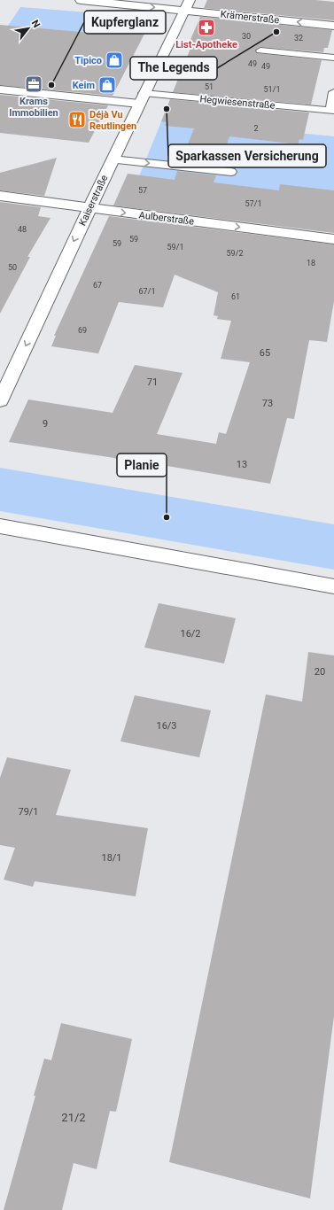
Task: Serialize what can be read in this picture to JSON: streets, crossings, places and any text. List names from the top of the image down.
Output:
{
  "streets": {
    "street": ["Krämerstraße", "Kaiserstraße", "Aulberstraße"],
    "lane": ["Hegwiesenstraße"]
  },
  "crossings": [
    ["Krämerstraße", "Kaiserstraße"],
    ["Hegwiesenstraße", "Kaiserstraße"],
    ["Kaiserstraße", "Aulberstraße"]
  ],
  "one_way": ["Kaiserstraße", "Aulberstraße"],
  "places": {
    "pharmacy": ["List-Apotheke"],
    "other": [
      "The Legends",
      "Kupferglanz",
      "Sparkassen Versicherung",
      "Planie"
    ],
    "shop": ["Tipico", "Keim"],
    "office": ["Krams Immobilien"],
    "restaurant": ["Déjà Vu Reutlingen"]
  },
  "house_numbers": [
    "30",
    "32",
    "49",
    "49",
    "51",
    "51/1",
    "2",
    "57",
    "57/1",
    "48",
    "59",
    "59",
    "59/1",
    "59/2",
    "18",
    "50",
    "67",
    "67/1",
    "61",
    "69",
    "65",
    "71",
    "73",
    "9",
    "13",
    "16/2",
    "20",
    "16/3",
    "79/1",
    "18/1",
    "21/2"
  ],
  "north": "top right"
}
